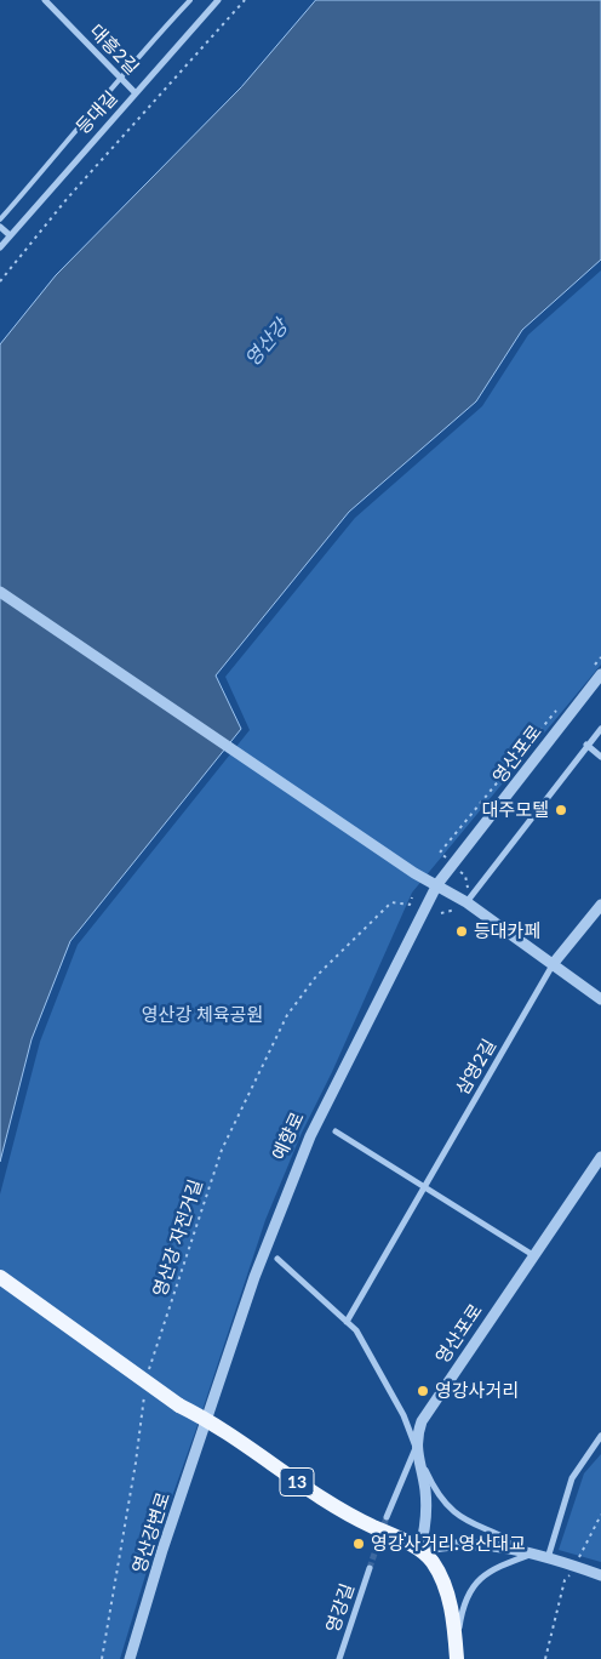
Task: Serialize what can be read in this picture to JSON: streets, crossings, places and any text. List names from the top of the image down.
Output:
{
  "streets": {
    "main road": ["13"],
    "street": [
      "대흥2길",
      "등대길",
      "영산포로",
      "삼영2길",
      "예향로",
      "영산강변로",
      "영강길"
    ],
    "path": ["영산강 자전거길"]
  },
  "crossings": [
    ["대흥2길", "등대길"],
    ["영산포로", "예향로"],
    ["영산포로", "13"],
    ["예향로", "13"],
    ["예향로", "영산강변로"],
    ["13", "영산강변로"]
  ],
  "water": ["영산강"],
  "parks": ["영산강 체육공원"],
  "places": [
    "대주모텔",
    "등대카페",
    "영강사거리",
    "영강사거리.영산대교"
  ]
}
